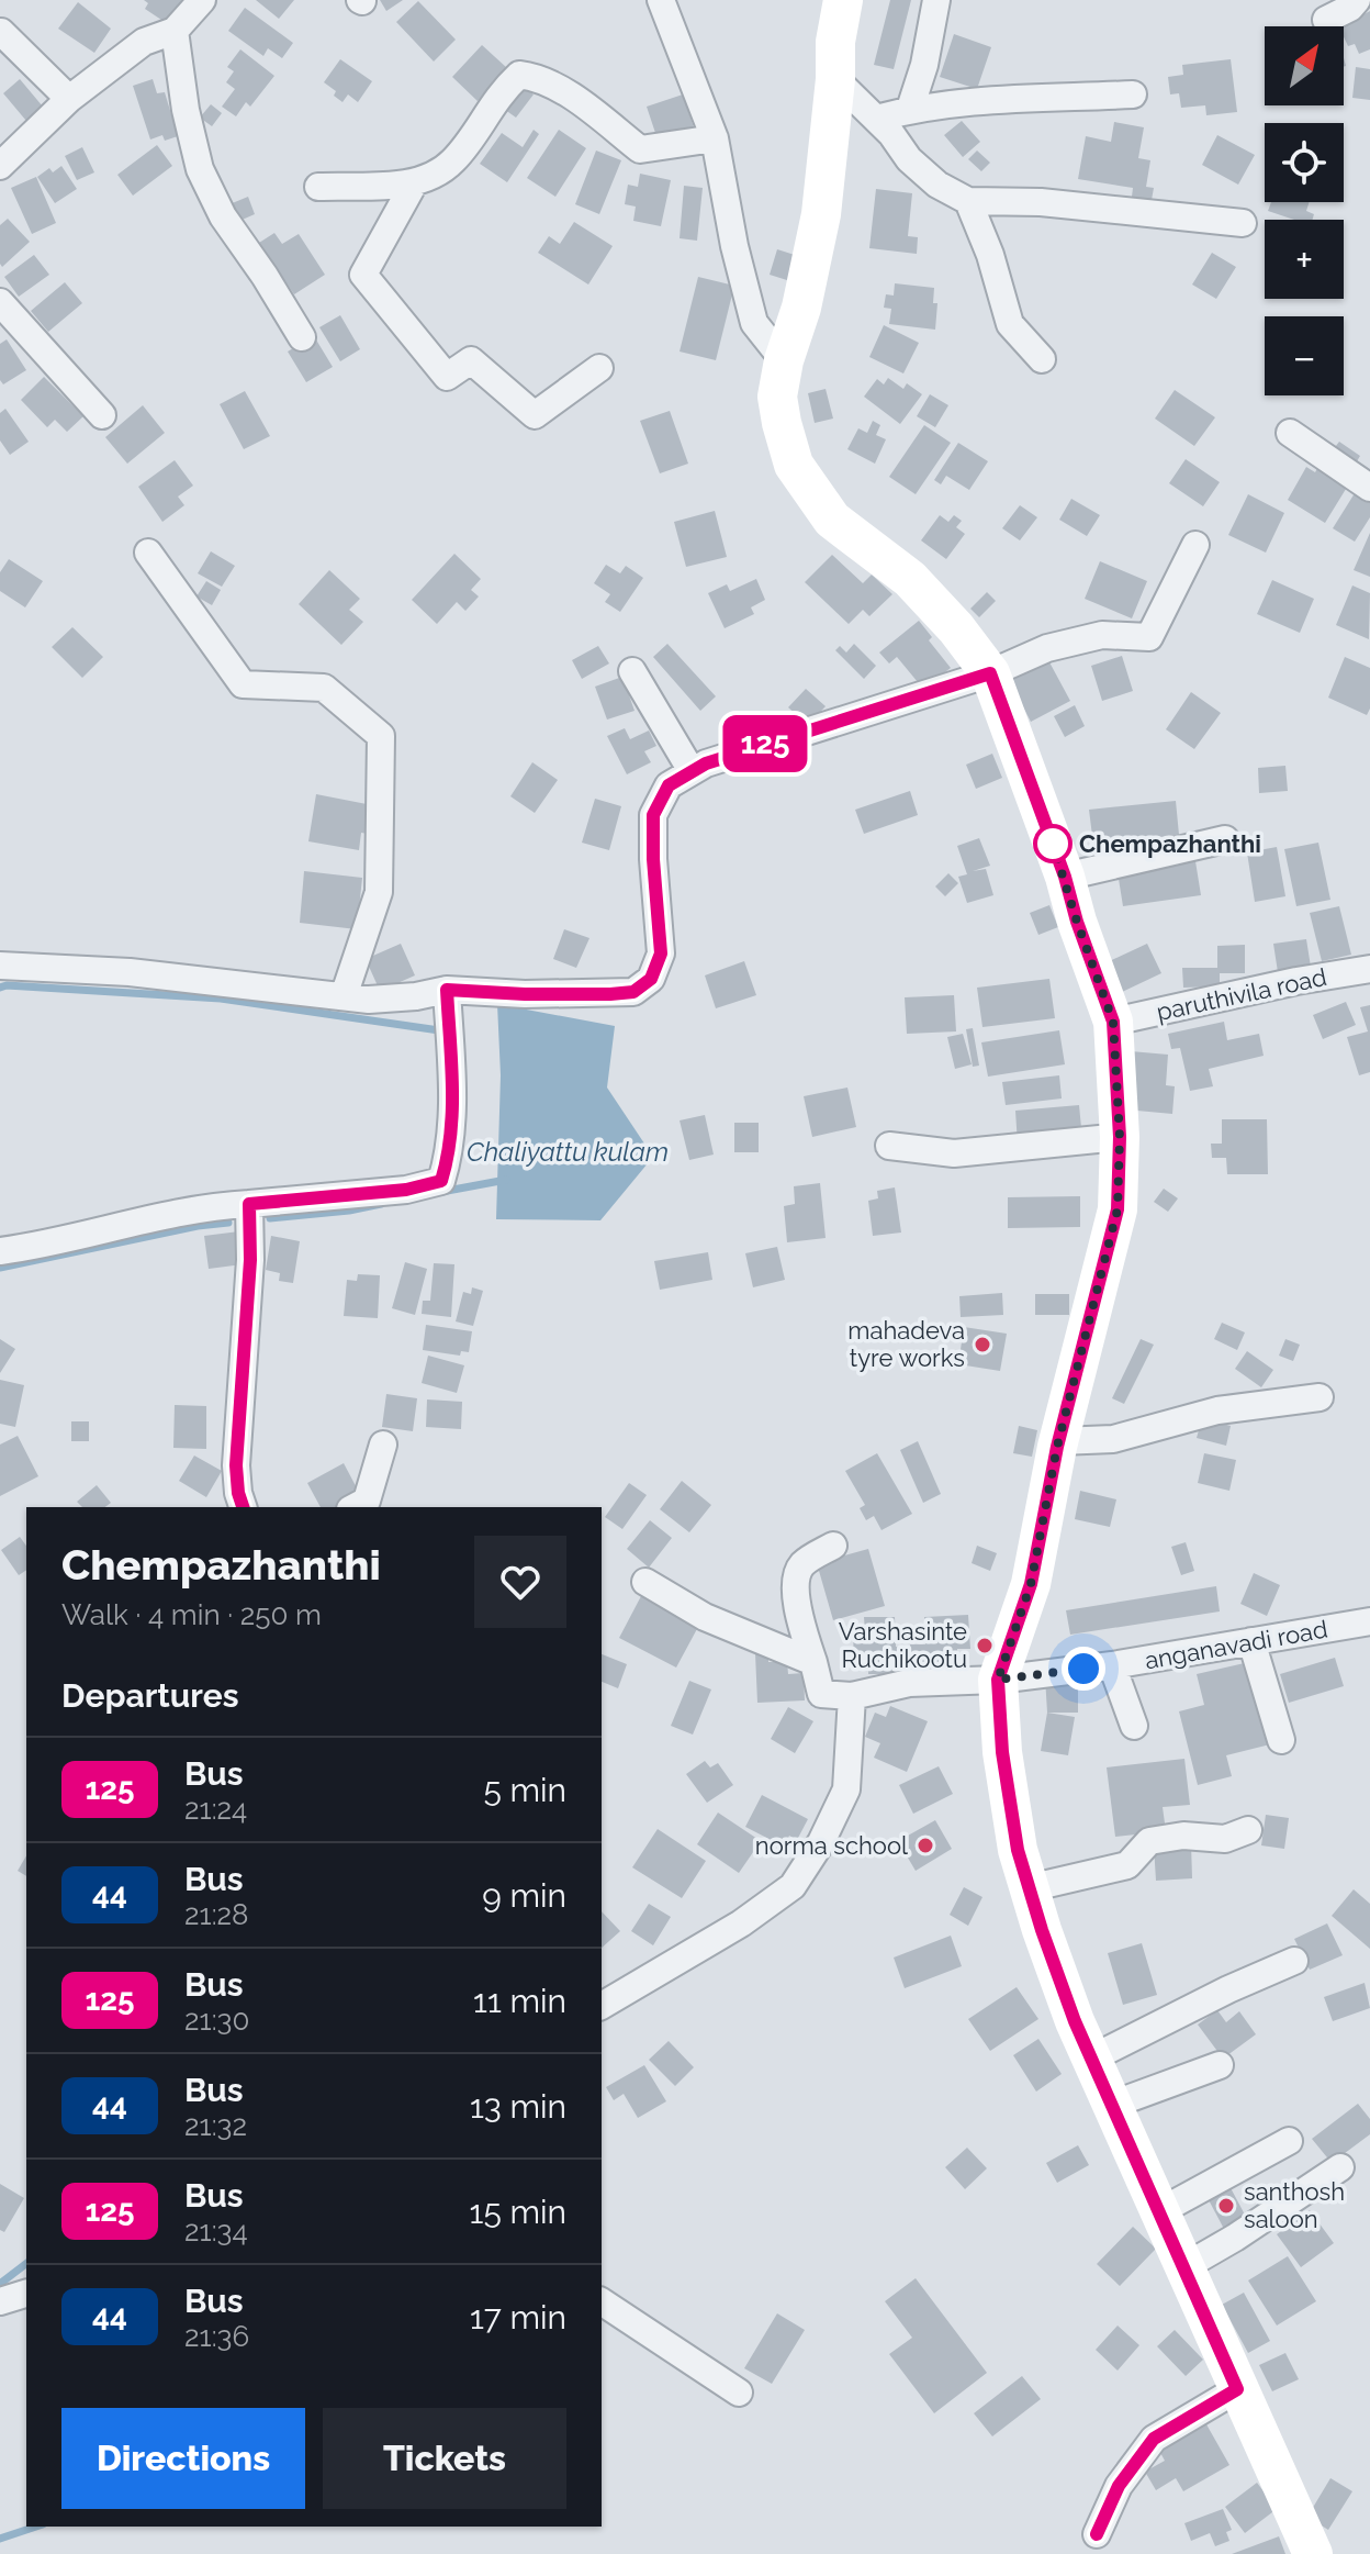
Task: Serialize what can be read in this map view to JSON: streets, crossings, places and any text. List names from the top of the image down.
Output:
{
  "streets": {
    "street": ["paruthivila road", "anganavadi road"]
  },
  "water": ["Chaliyattu kulam"],
  "places": [
    "Chempazhanthi",
    "mahadeva tyre works",
    "Varshasinte Ruchikootu",
    "norma school",
    "santhosh saloon"
  ],
  "lines": ["bus line 125"],
  "north": "top right",
  "page": {
    "on_map": "125",
    "map_buttons": ["+", "−"],
    "heading": [
      ["Chempazhanthi", "Walk · 4 min · 250 m"],
      "Departures"
    ],
    "list": [
      {
        "mark": "125",
        "name": "Bus",
        "note": "21:24",
        "value": "5 min"
      },
      {
        "mark": "44",
        "name": "Bus",
        "note": "21:28",
        "value": "9 min"
      },
      {
        "mark": "125",
        "name": "Bus",
        "note": "21:30",
        "value": "11 min"
      },
      {
        "mark": "44",
        "name": "Bus",
        "note": "21:32",
        "value": "13 min"
      },
      {
        "mark": "125",
        "name": "Bus",
        "note": "21:34",
        "value": "15 min"
      },
      {
        "mark": "44",
        "name": "Bus",
        "note": "21:36",
        "value": "17 min"
      }
    ],
    "buttons": ["Directions", "Tickets"]
  }
}
